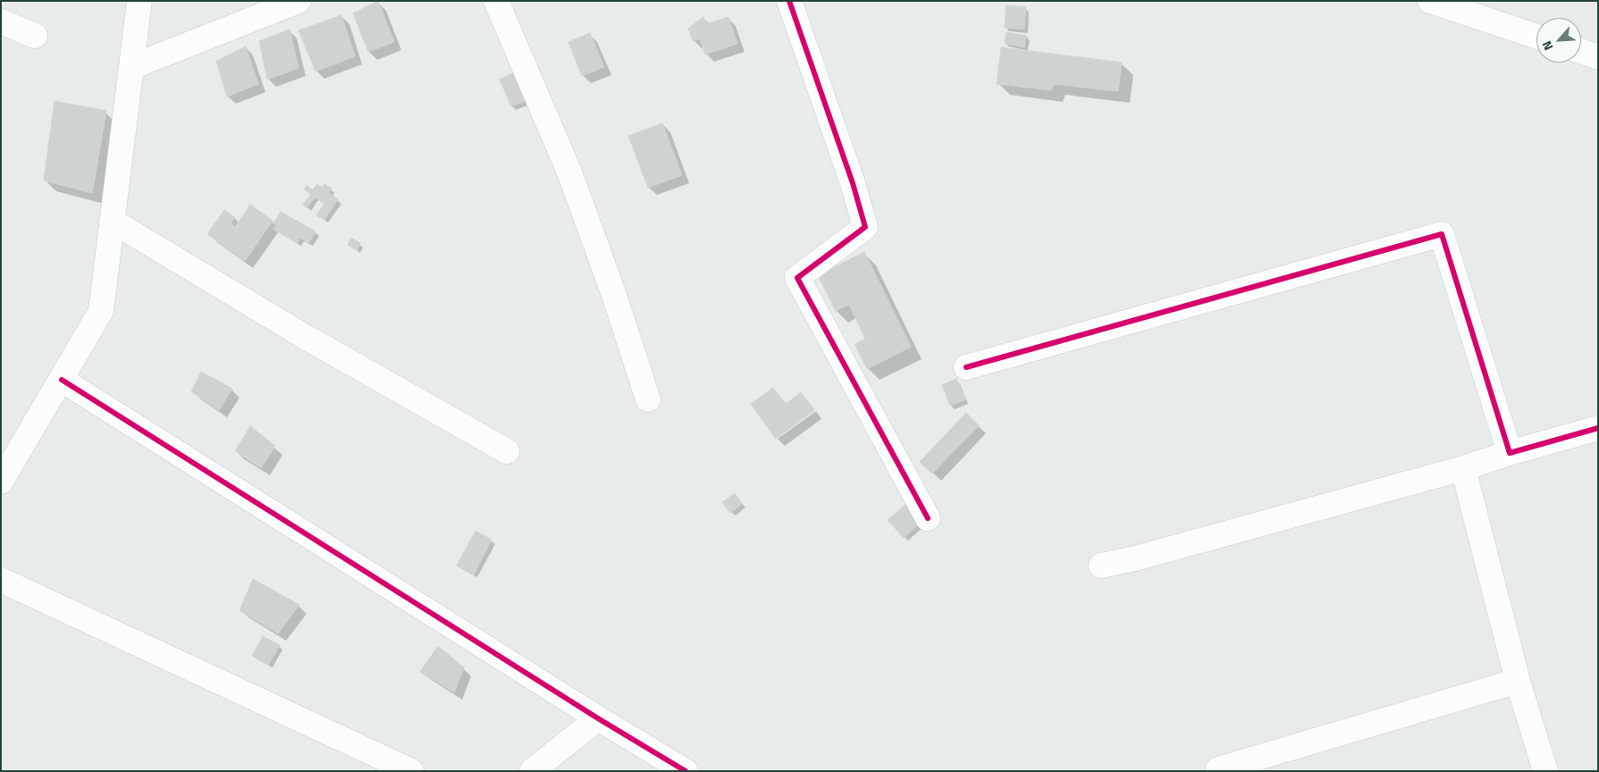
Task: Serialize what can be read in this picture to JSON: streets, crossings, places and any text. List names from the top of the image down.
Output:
{
  "north": "bottom left"
}
